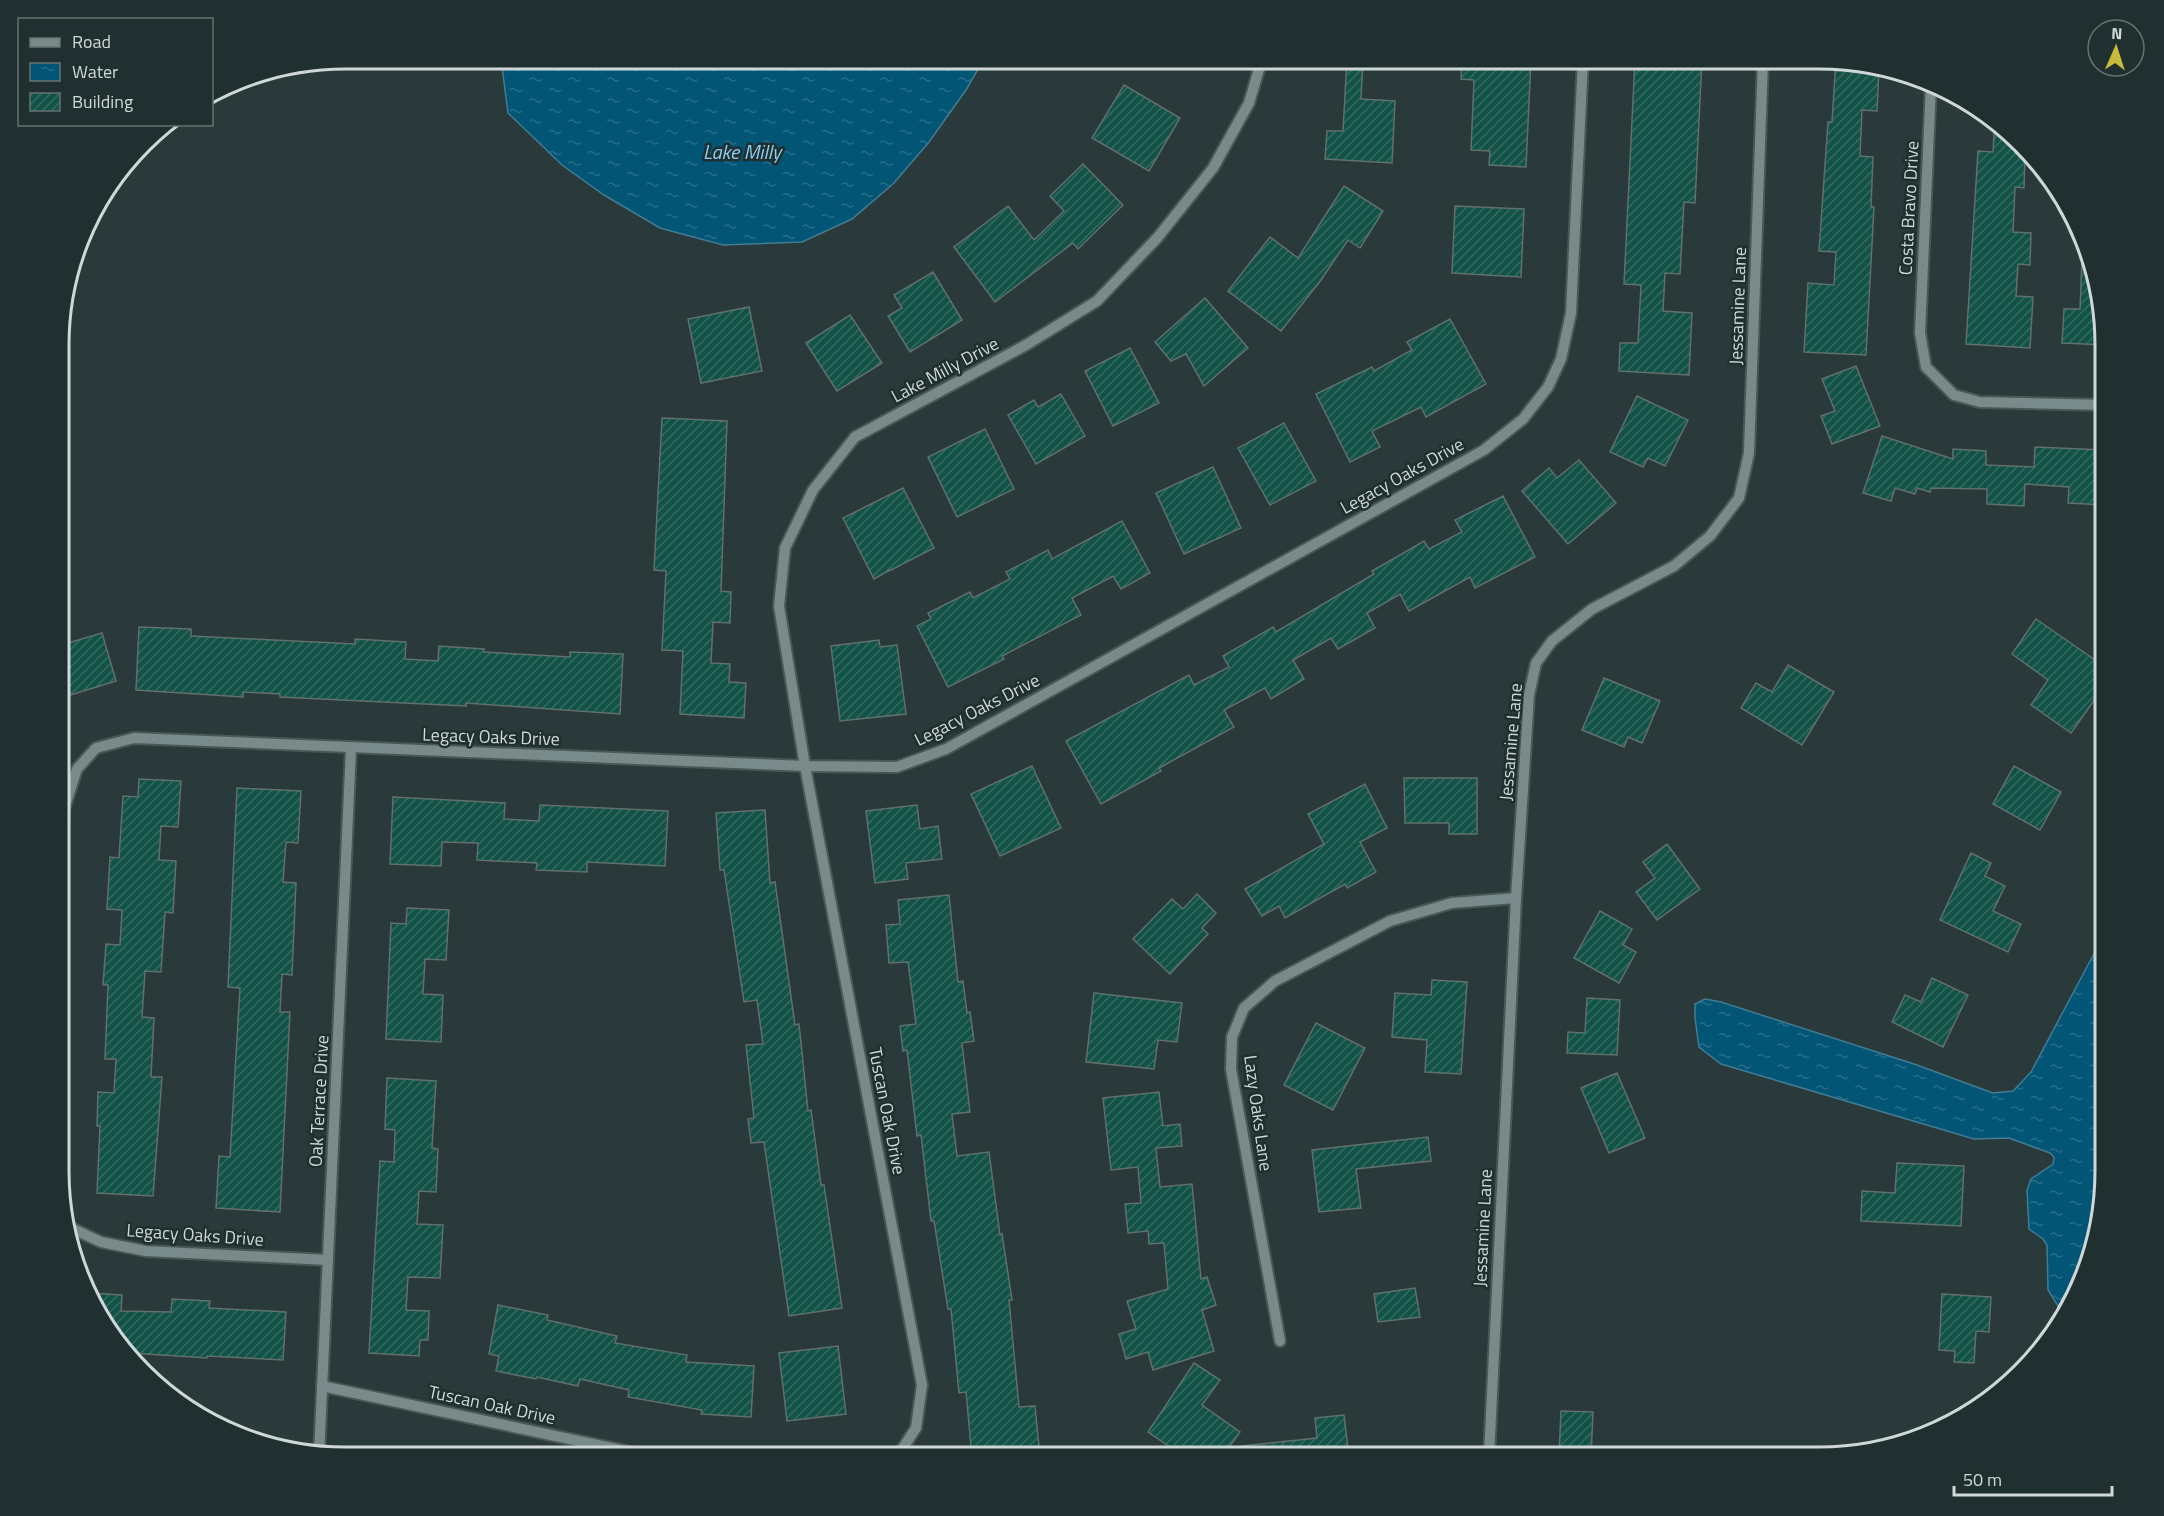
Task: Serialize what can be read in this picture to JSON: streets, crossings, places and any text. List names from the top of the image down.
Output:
{
  "streets": {
    "street": [
      "Costa Bravo Drive",
      "Jessamine Lane",
      "Lake Milly Drive",
      "Legacy Oaks Drive",
      "Oak Terrace Drive",
      "Tuscan Oak Drive",
      "Lazy Oaks Lane"
    ]
  },
  "crossings": [
    ["Jessamine Lane", "Lazy Oaks Lane"],
    ["Lake Milly Drive", "Legacy Oaks Drive"],
    ["Lake Milly Drive", "Tuscan Oak Drive"],
    ["Legacy Oaks Drive", "Oak Terrace Drive"],
    ["Legacy Oaks Drive", "Tuscan Oak Drive"],
    ["Oak Terrace Drive", "Tuscan Oak Drive"]
  ],
  "water": ["Lake Milly"],
  "legend": ["Road", "Water", "Building"],
  "scale_bar": "50 m",
  "north": "top"
}
